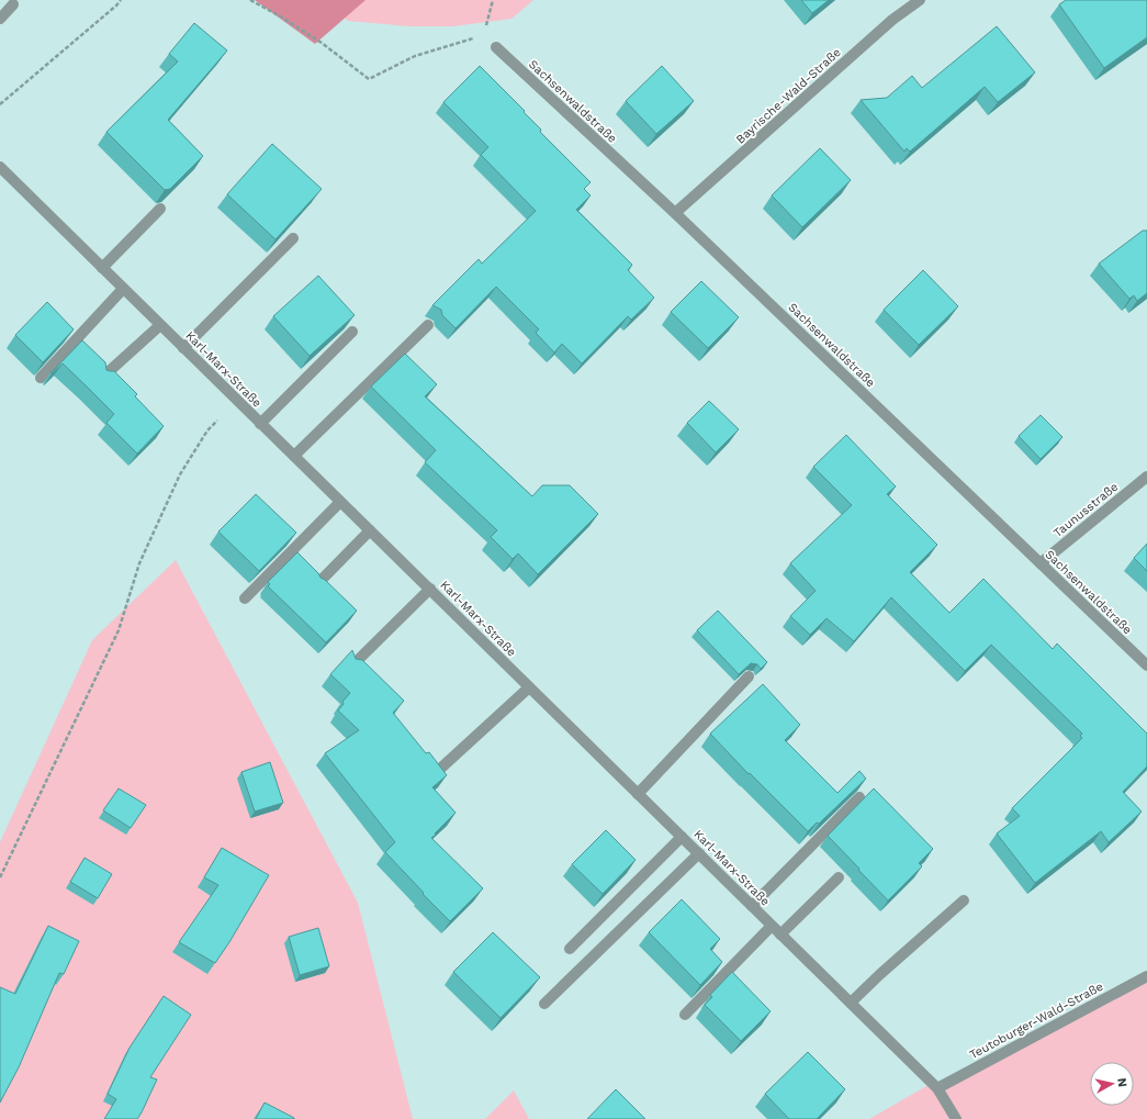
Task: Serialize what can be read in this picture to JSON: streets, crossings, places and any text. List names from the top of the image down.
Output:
{
  "streets": {
    "street": [
      "Bayrische-Wald-Straße",
      "Sachsenwaldstraße",
      "Karl-Marx-Straße",
      "Taunusstraße",
      "Teutoburger-Wald-Straße"
    ]
  },
  "crossings": [
    ["Bayrische-Wald-Straße", "Sachsenwaldstraße"],
    ["Sachsenwaldstraße", "Taunusstraße"],
    ["Karl-Marx-Straße", "Teutoburger-Wald-Straße"]
  ],
  "north": "right"
}
